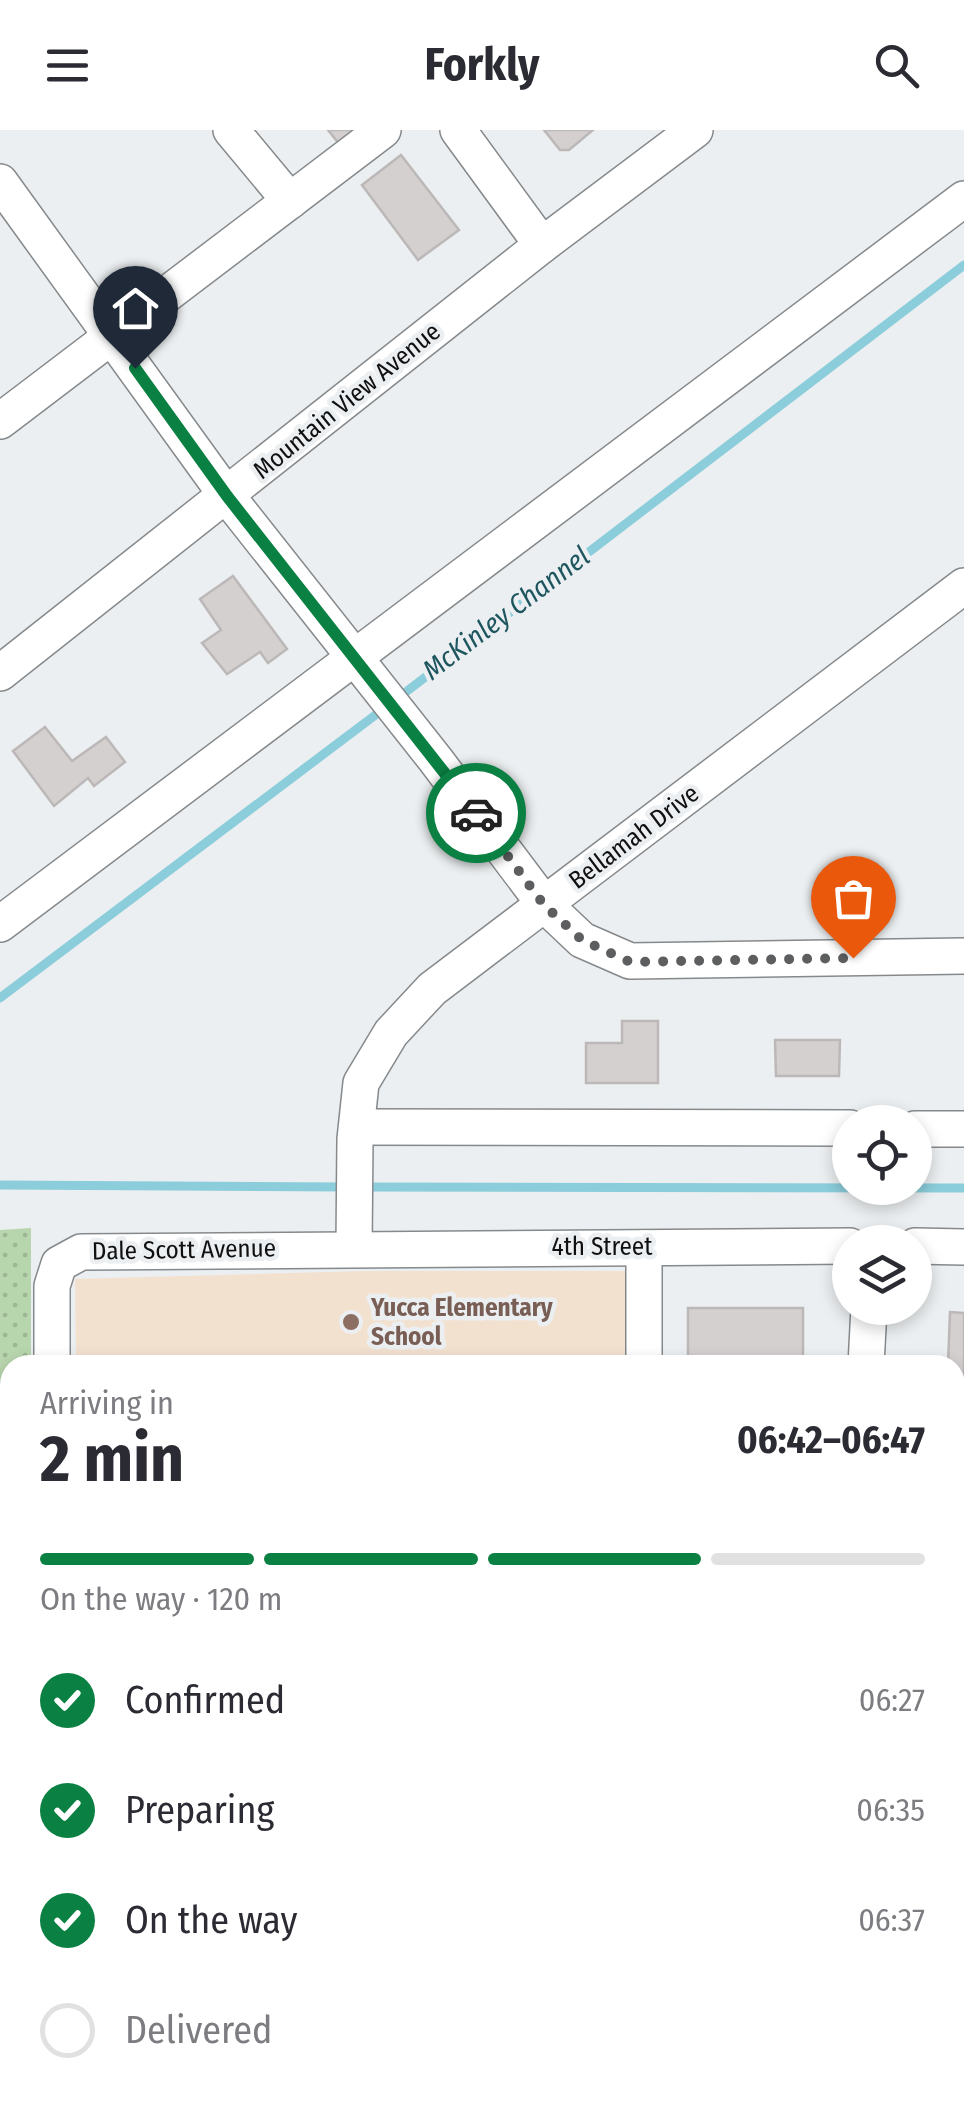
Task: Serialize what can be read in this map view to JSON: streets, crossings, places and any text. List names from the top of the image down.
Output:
{
  "streets": {
    "street": [
      "Mountain View Avenue",
      "Bellamah Drive",
      "4th Street",
      "Dale Scott Avenue"
    ]
  },
  "crossings": [
    ["Bellamah Drive", "4th Street"],
    ["Bellamah Drive", "Dale Scott Avenue"],
    ["4th Street", "Dale Scott Avenue"]
  ],
  "water": ["McKinley Channel"],
  "places": ["Yucca Elementary School"],
  "page": {
    "header": "Forkly",
    "heading": ["2 min", "Arriving in", "06:42–06:47"],
    "bar": "On the way · 120 m",
    "list": [
      ["Confirmed", "06:27"],
      ["Preparing", "06:35"],
      ["On the way", "06:37"],
      "Delivered"
    ]
  }
}
